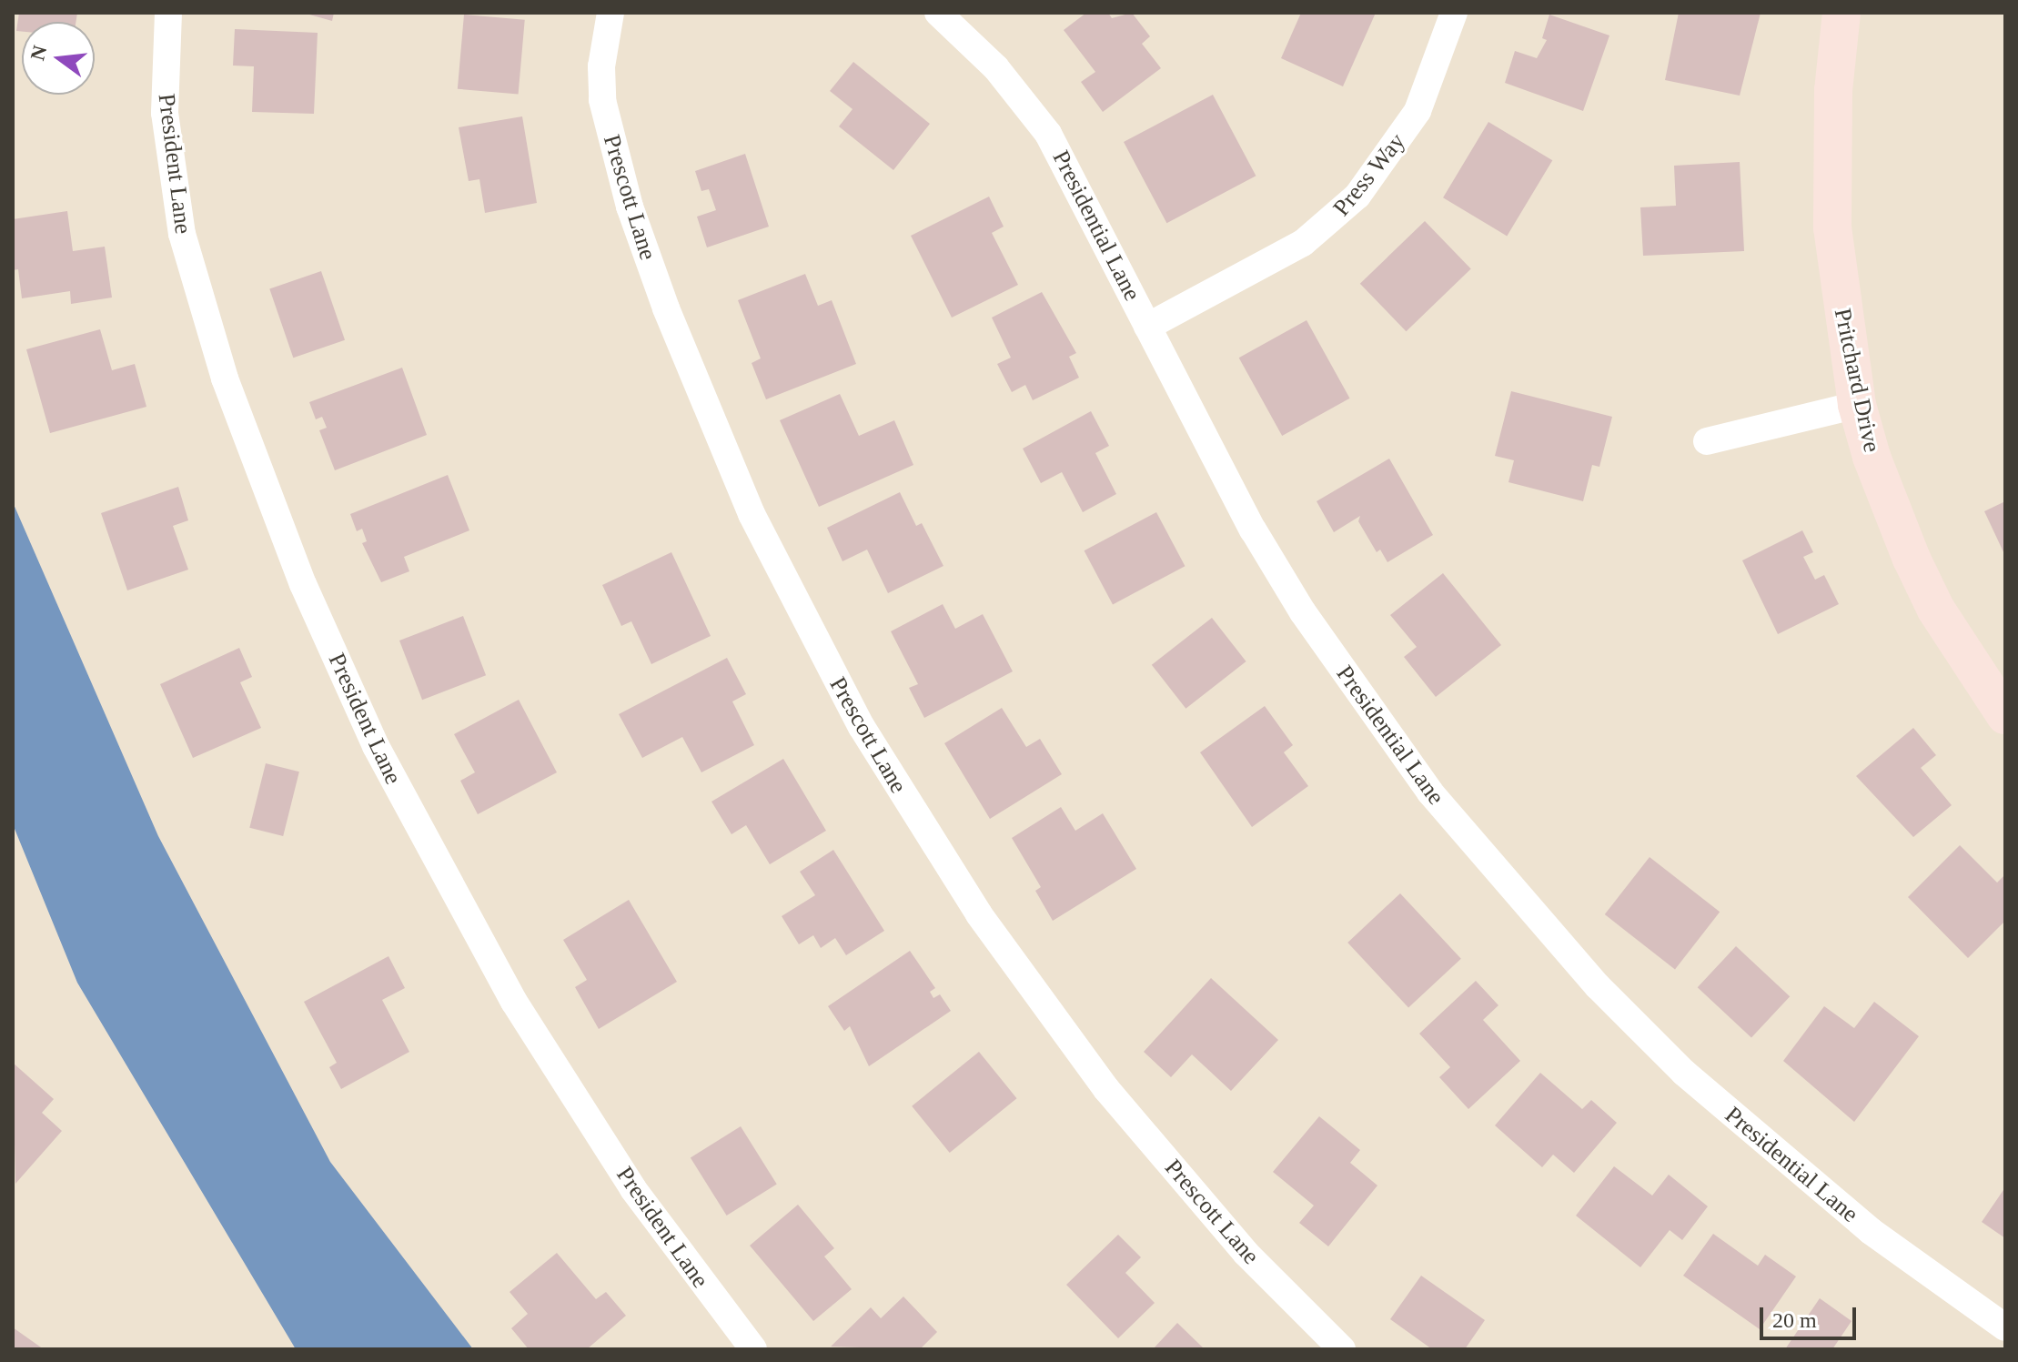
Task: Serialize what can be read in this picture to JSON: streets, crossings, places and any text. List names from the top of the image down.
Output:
{
  "streets": {
    "street": [
      "President Lane",
      "Press Way",
      "Prescott Lane",
      "Presidential Lane",
      "Pritchard Drive"
    ]
  },
  "crossings": [
    ["Press Way", "Presidential Lane"]
  ],
  "scale_bar": "20 m",
  "north": "left"
}
